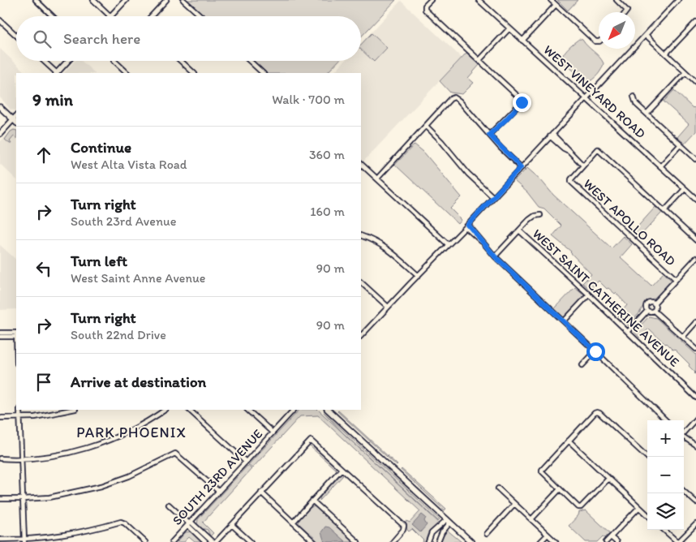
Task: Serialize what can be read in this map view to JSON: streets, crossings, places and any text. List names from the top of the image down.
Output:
{
  "streets": {
    "street": [
      "WEST VINEYARD ROAD",
      "WEST APOLLO ROAD",
      "WEST SAINT CATHERINE AVENUE",
      "SOUTH 23RD AVENUE"
    ]
  },
  "districts": ["PARK PHOENIX"],
  "north": "bottom left",
  "page": {
    "search": "Search here",
    "heading": ["9 min", "Walk · 700 m"],
    "list": [
      ["Continue", "West Alta Vista Road", "360 m"],
      ["Turn right", "South 23rd Avenue", "160 m"],
      ["Turn left", "West Saint Anne Avenue", "90 m"],
      ["Turn right", "South 22nd Drive", "90 m"],
      "Arrive at destination"
    ],
    "map_buttons": ["+", "−"]
  }
}
